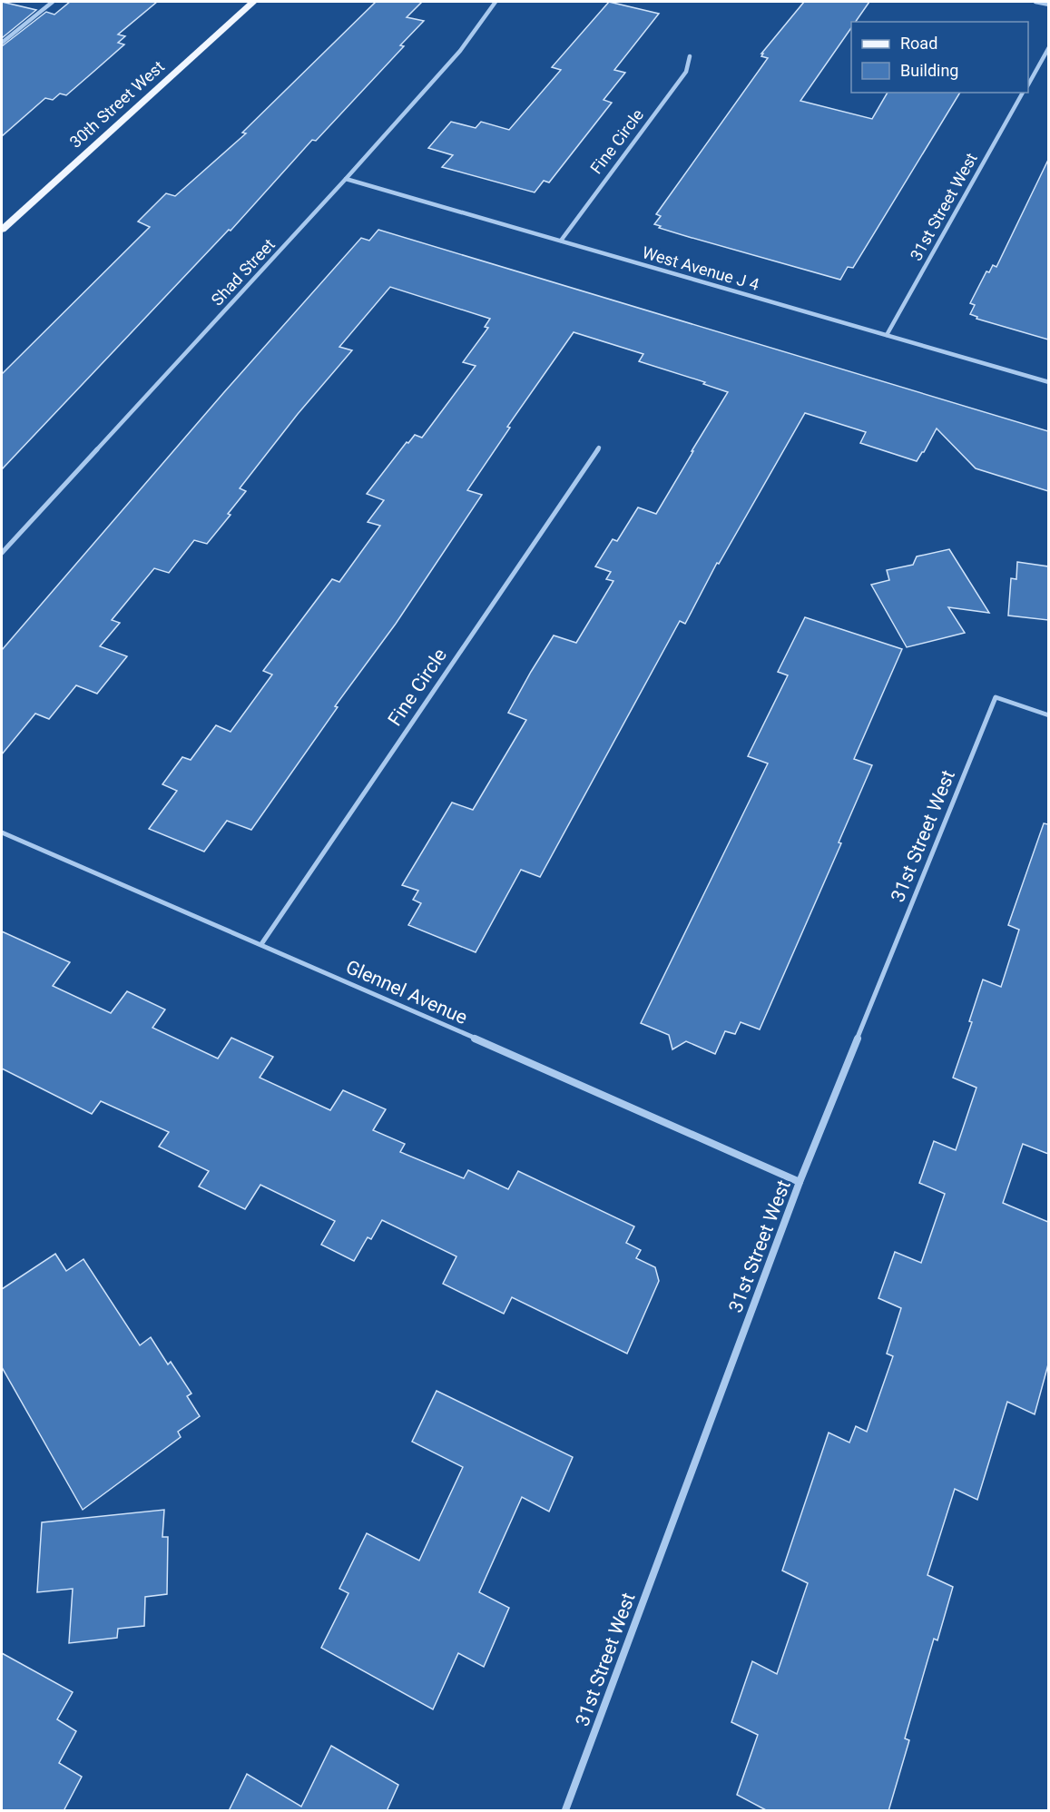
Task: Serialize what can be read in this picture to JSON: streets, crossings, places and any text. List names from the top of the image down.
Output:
{
  "streets": {
    "main road": ["30th Street West"],
    "street": [
      "Fine Circle",
      "31st Street West",
      "West Avenue J 4",
      "Shad Street",
      "Glennel Avenue"
    ]
  },
  "crossings": [
    ["Fine Circle", "West Avenue J 4"],
    ["Fine Circle", "Glennel Avenue"],
    ["31st Street West", "West Avenue J 4"],
    ["31st Street West", "Glennel Avenue"],
    ["West Avenue J 4", "Shad Street"]
  ],
  "legend": ["Road", "Building"]
}
